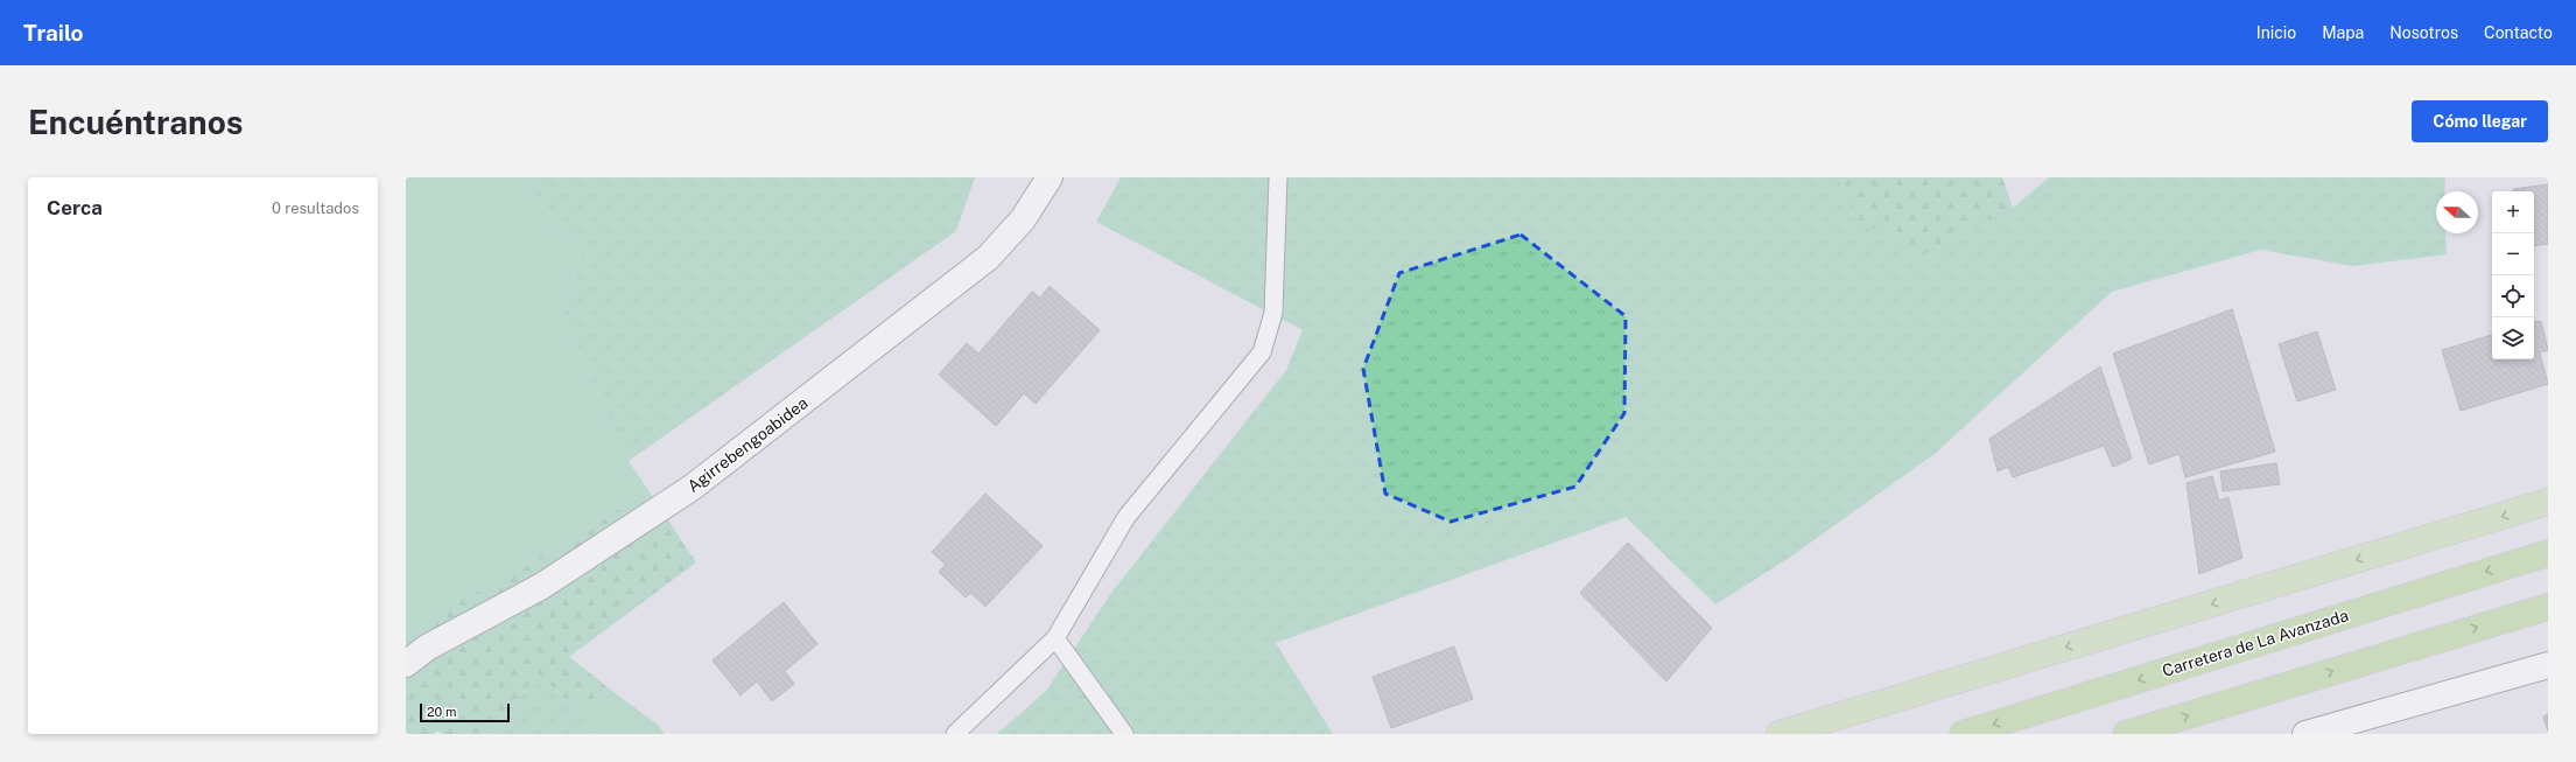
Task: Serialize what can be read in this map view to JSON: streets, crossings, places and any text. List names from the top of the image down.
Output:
{
  "streets": {
    "highway": ["Carretera de La Avanzada"],
    "street": ["Agirrebengoabidea"]
  },
  "scale_bar": "20 m",
  "north": "left",
  "page": {
    "header": "Trailo",
    "nav": [
      "Inicio",
      "Mapa",
      "Nosotros",
      "Contacto"
    ],
    "buttons": "Cómo llegar",
    "title": "Encuéntranos",
    "heading": ["Cerca", "0 resultados"],
    "map_buttons": ["+", "−"],
    "scale": "20 m"
  }
}
